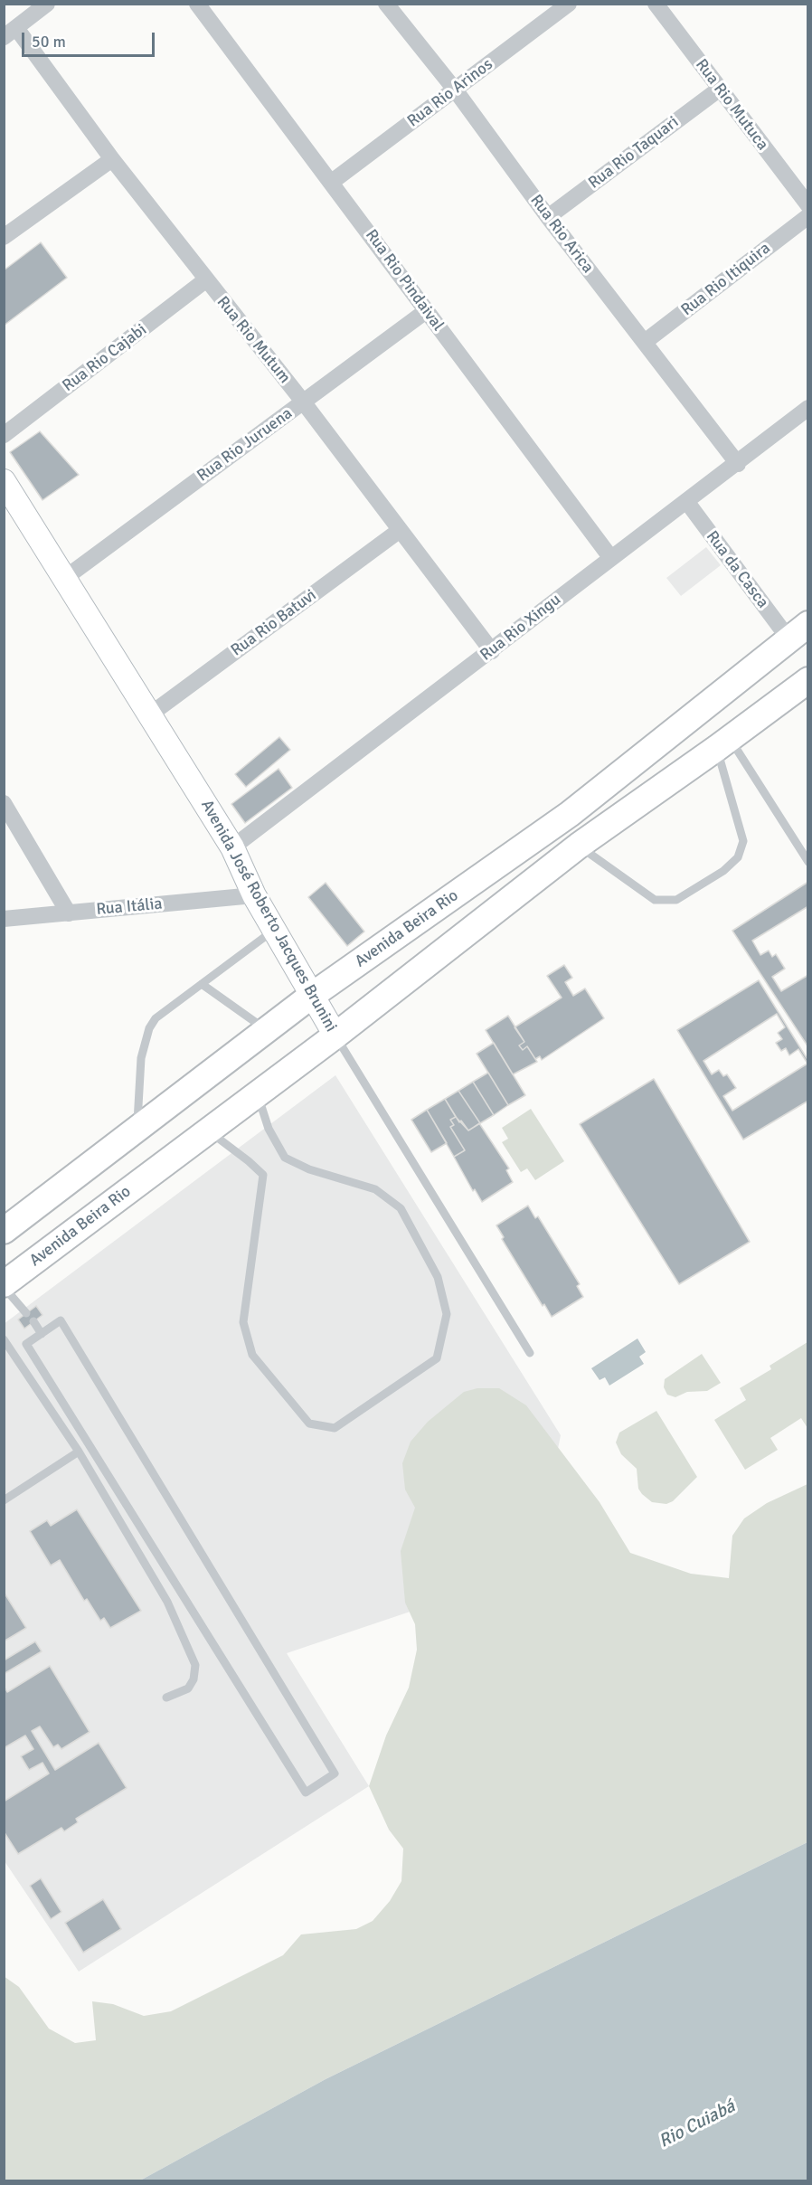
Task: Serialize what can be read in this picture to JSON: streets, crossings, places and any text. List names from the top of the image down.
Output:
{
  "streets": {
    "main road": ["Avenida José Roberto Jacques Brunini", "Avenida Beira Rio"],
    "street": [
      "Rua Rio Arinos",
      "Rua Rio Mutuca",
      "Rua Rio Taquari",
      "Rua Rio Arica",
      "Rua Rio Itiquira",
      "Rua Rio Pindaival",
      "Rua Rio Mutum",
      "Rua Rio Cajabi",
      "Rua Rio Juruena",
      "Rua da Casca",
      "Rua Rio Batuvi",
      "Rua Rio Xingu",
      "Rua Itália"
    ]
  },
  "crossings": [
    ["Rua Rio Arinos", "Rua Rio Arica"],
    ["Rua Rio Arinos", "Rua Rio Pindaival"],
    ["Rua Rio Mutuca", "Rua Rio Taquari"],
    ["Rua Rio Taquari", "Rua Rio Arica"],
    ["Rua Rio Arica", "Rua Rio Itiquira"],
    ["Rua Rio Arica", "Rua Rio Xingu"],
    ["Rua Rio Pindaival", "Rua Rio Juruena"],
    ["Rua Rio Pindaival", "Rua Rio Xingu"],
    ["Rua Rio Mutum", "Rua Rio Cajabi"],
    ["Rua Rio Mutum", "Rua Rio Juruena"],
    ["Rua Rio Mutum", "Rua Rio Batuvi"],
    ["Rua Rio Mutum", "Rua Rio Xingu"],
    ["Rua Rio Juruena", "Avenida José Roberto Jacques Brunini"],
    ["Rua da Casca", "Rua Rio Xingu"],
    ["Rua da Casca", "Avenida Beira Rio"],
    ["Rua Rio Batuvi", "Avenida José Roberto Jacques Brunini"],
    ["Rua Rio Xingu", "Avenida José Roberto Jacques Brunini"],
    ["Rua Itália", "Avenida José Roberto Jacques Brunini"],
    ["Avenida José Roberto Jacques Brunini", "Avenida Beira Rio"]
  ],
  "water": ["Rio Cuiabá"],
  "scale_bar": "50 m"
}
